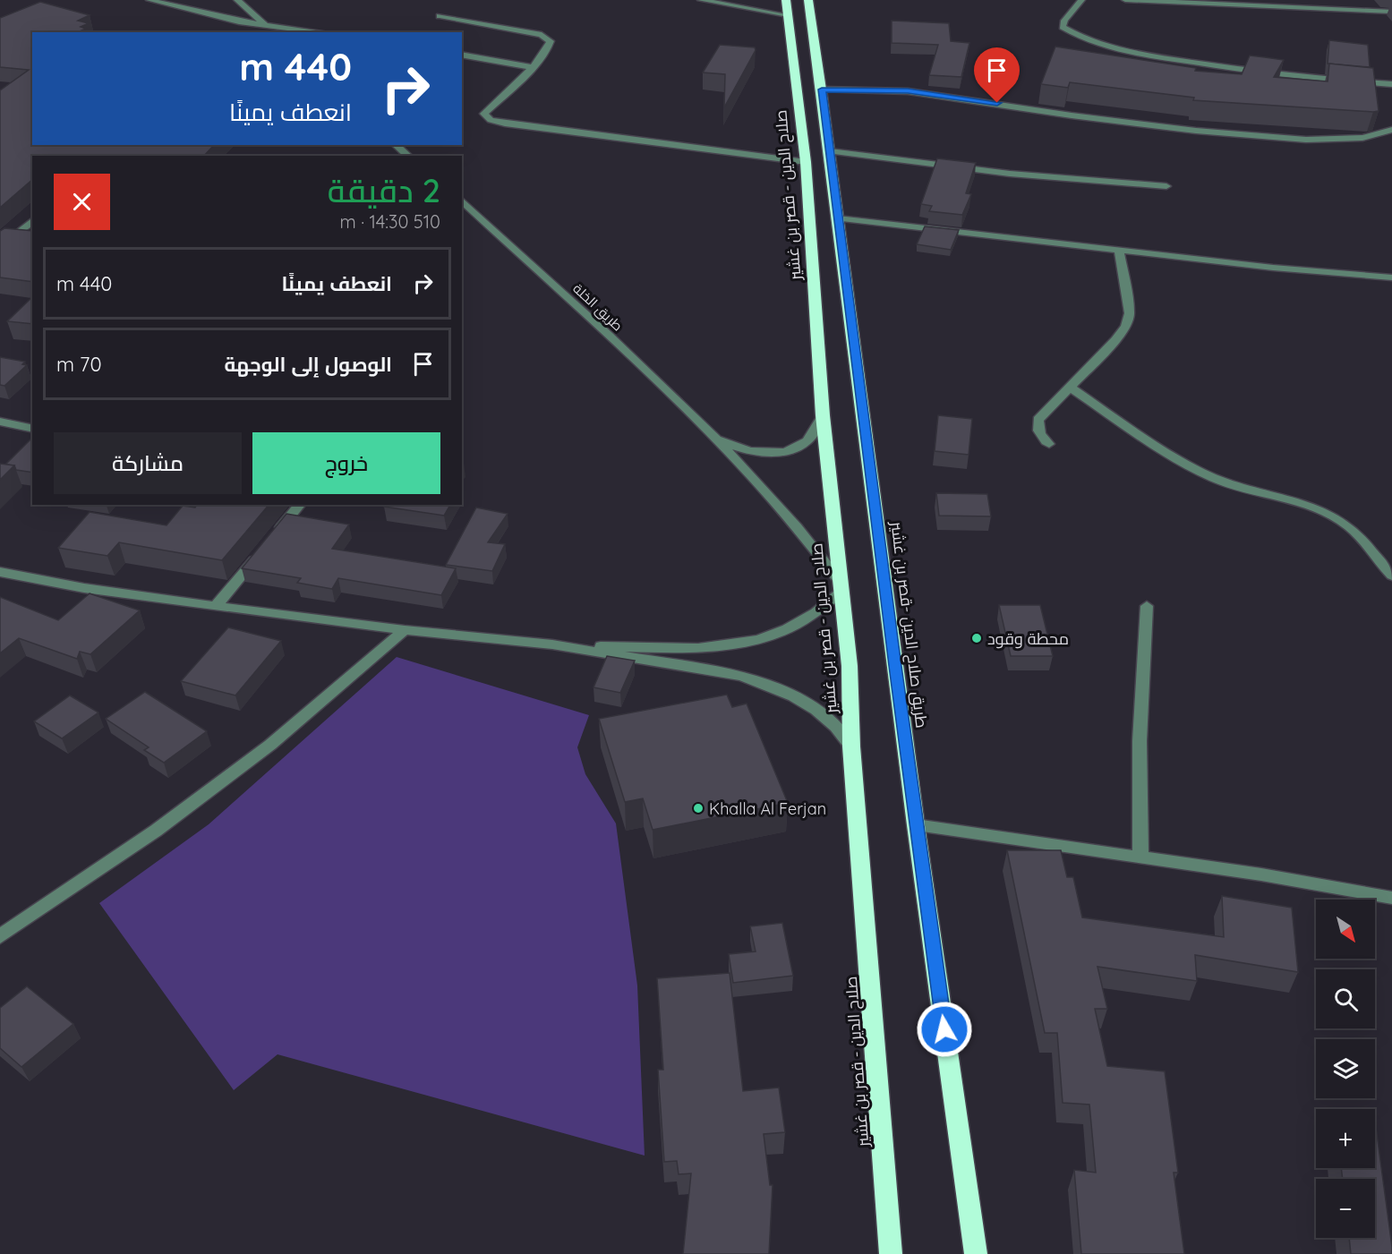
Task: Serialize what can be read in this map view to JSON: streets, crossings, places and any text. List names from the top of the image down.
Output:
{
  "streets": {
    "highway": ["صلاح الدين - قصر بن غشير", "طريق صلاح الدين -قصر بن غشير"],
    "street": ["طريق الخلة"]
  },
  "crossings": [
    ["صلاح الدين - قصر بن غشير", "طريق الخلة"]
  ],
  "places": ["محطة وقود", "Khalla Al Ferjan"],
  "north": "bottom right",
  "page": {
    "turn": ["440 m", "انعطف يمينًا"],
    "heading": ["2 دقيقة", "510 m · 14:30"],
    "list": [
      {
        "name": "انعطف يمينًا",
        "value": "440 m"
      },
      {
        "name": "الوصول إلى الوجهة",
        "value": "70 m"
      }
    ],
    "buttons": ["خروج", "مشاركة"],
    "map_buttons": ["+", "−"]
  }
}
